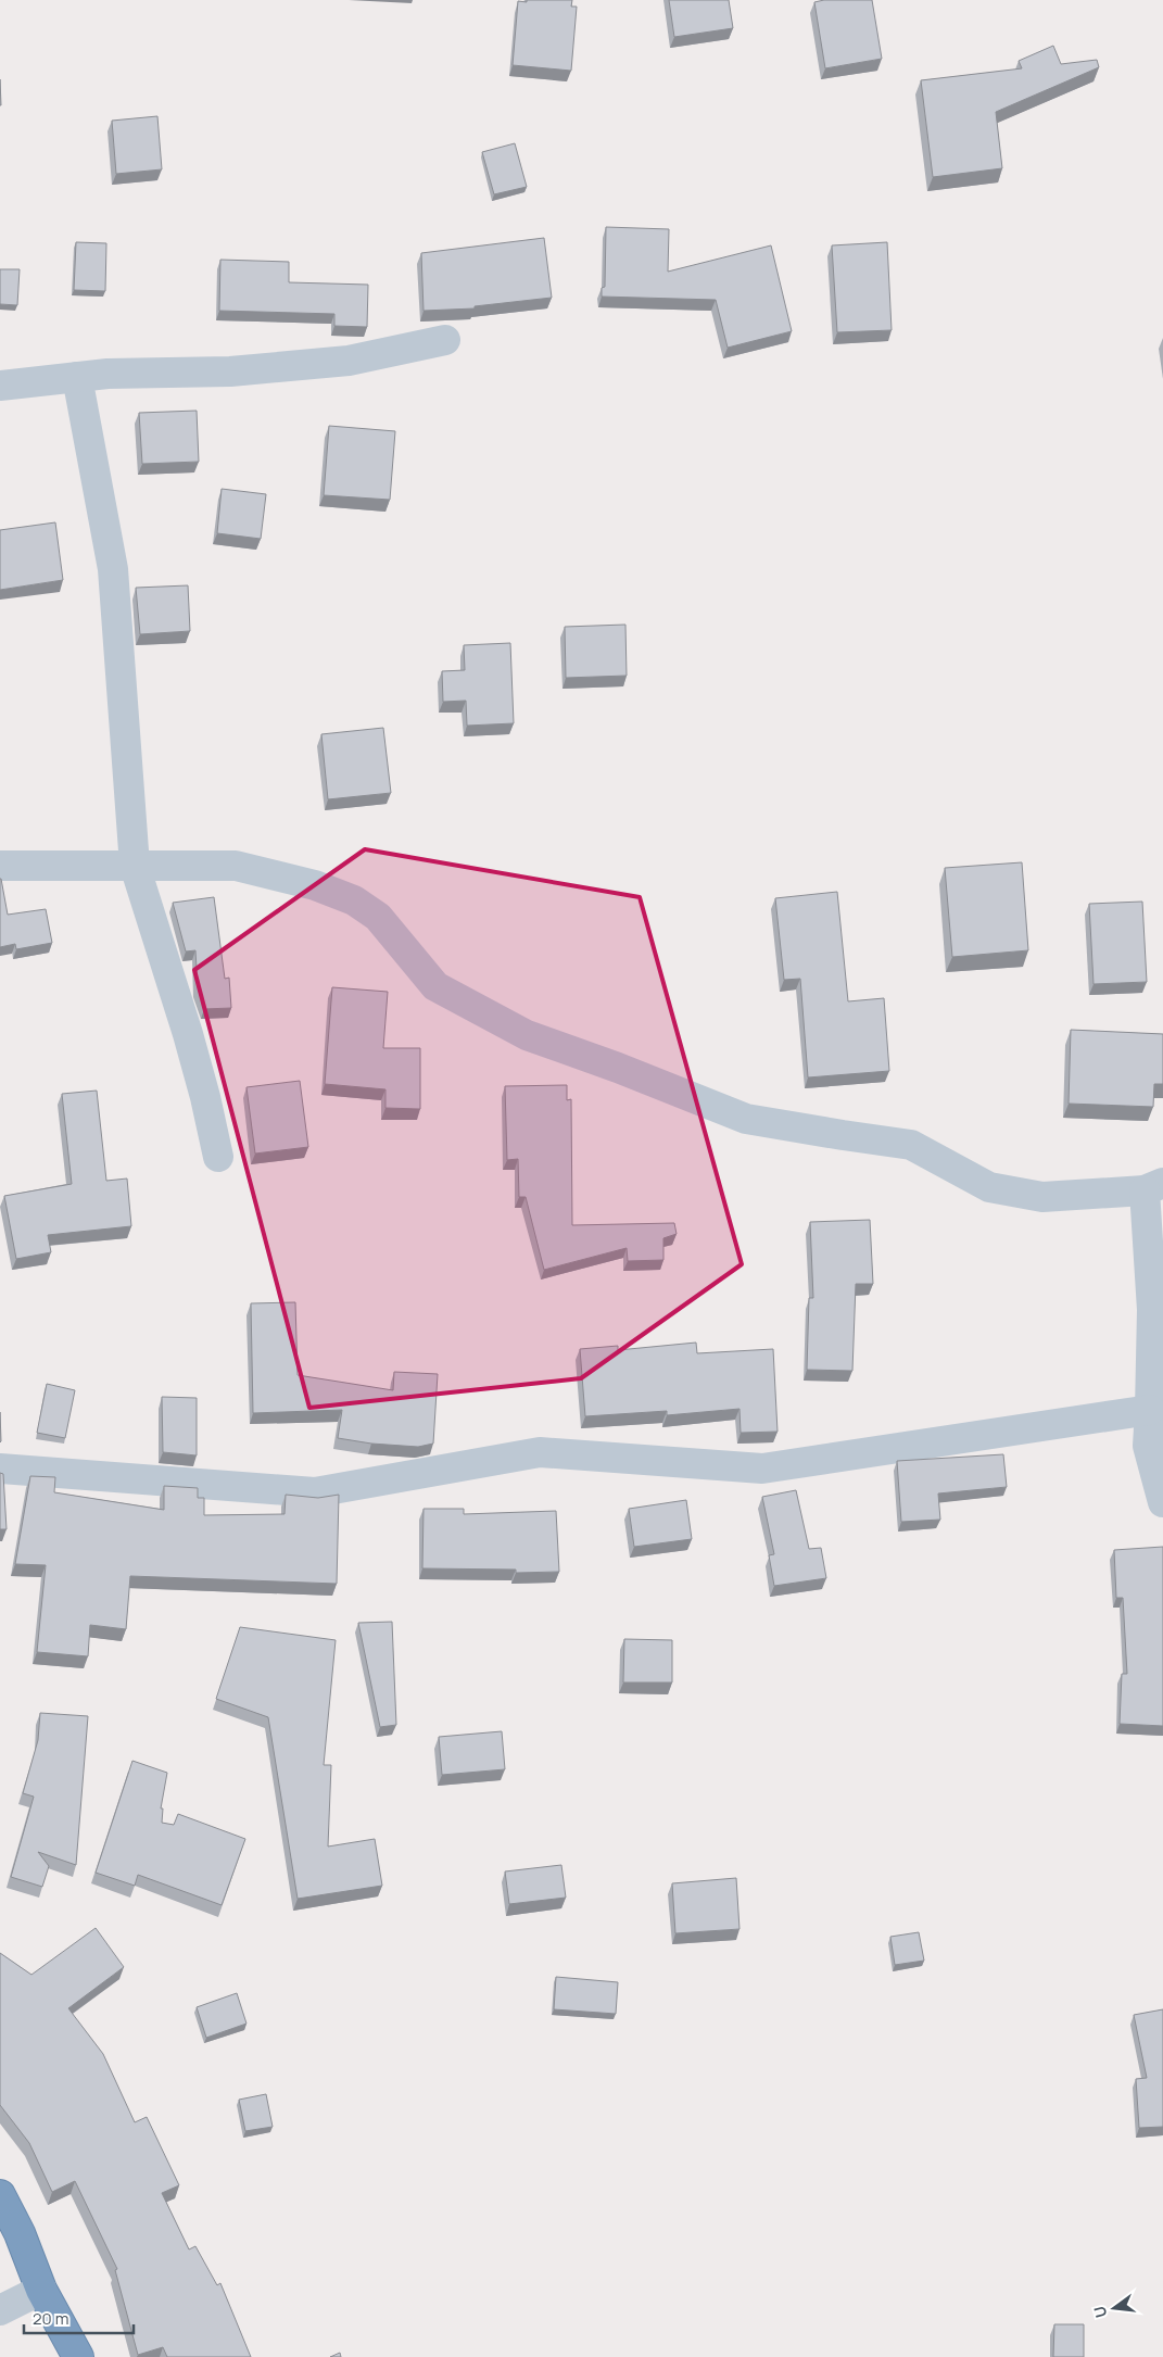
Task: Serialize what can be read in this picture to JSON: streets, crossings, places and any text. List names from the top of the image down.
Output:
{
  "scale_bar": "20 m",
  "north": "left"
}
